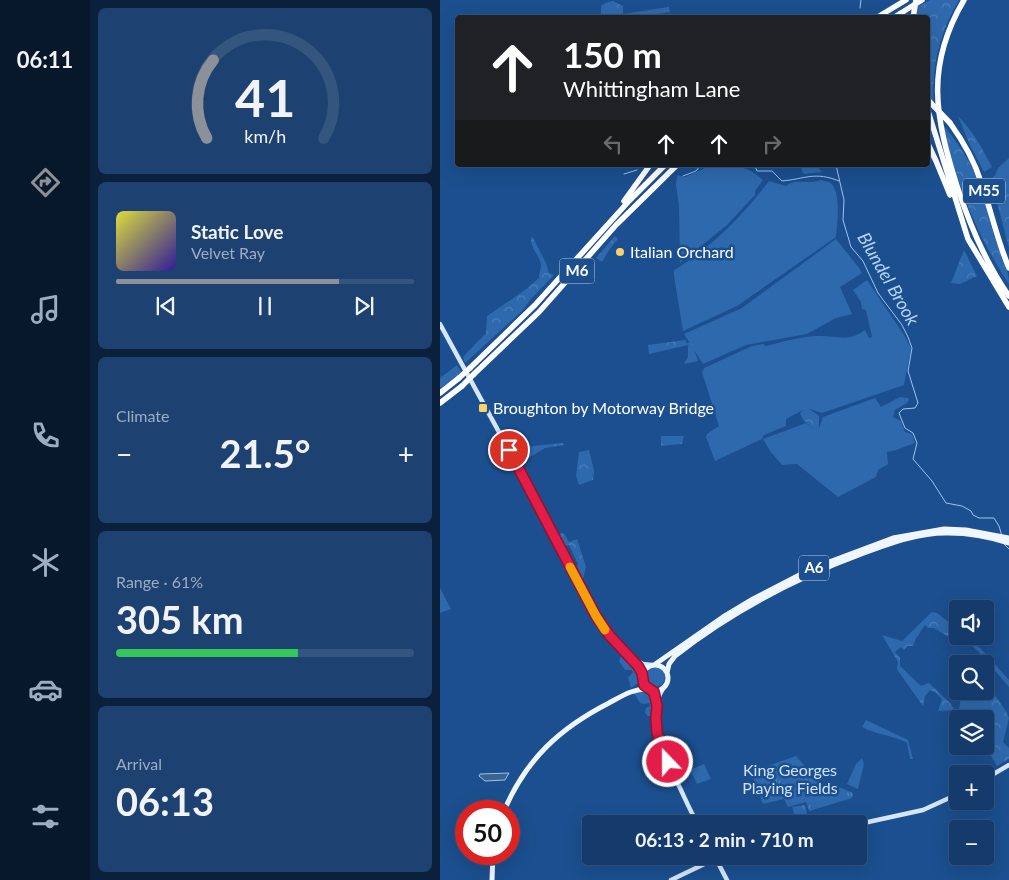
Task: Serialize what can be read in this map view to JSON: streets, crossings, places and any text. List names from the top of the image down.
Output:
{
  "streets": {
    "highway": ["M55", "M6"],
    "main road": ["A6"]
  },
  "water": ["Blundel Brook"],
  "parks": ["King Georges Playing Fields"],
  "places": {
    "other": ["Italian Orchard"],
    "transit": ["Broughton by Motorway Bridge"]
  },
  "page": {
    "tabs": "06:11",
    "turn": ["150 m", "Whittingham Lane"],
    "song": ["Static Love", "Velvet Ray"],
    "tile": [
      "Climate",
      ["Range · 61%", "305 km"],
      ["Arrival", "06:13"]
    ],
    "heat": ["−", "21.5°", "+"],
    "map_buttons": ["+", "−"],
    "limit": "50",
    "trip": "06:13 · 2 min · 710 m",
    "gauge": ["41", "km/h"]
  }
}
